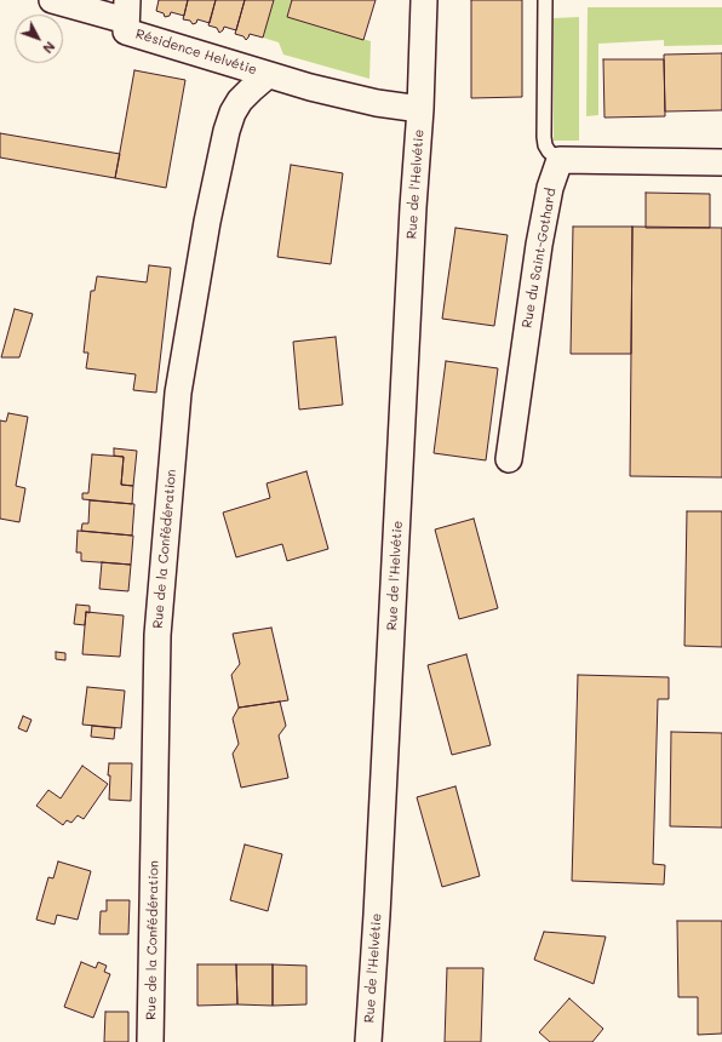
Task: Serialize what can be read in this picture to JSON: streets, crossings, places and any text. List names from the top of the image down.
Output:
{
  "streets": {
    "street": [
      "Résidence Helvétie",
      "Rue de l'Helvétie",
      "Rue du Saint-Gothard",
      "Rue de la Confédération"
    ]
  },
  "crossings": [
    ["Résidence Helvétie", "Rue de la Confédération"]
  ],
  "north": "bottom right"
}
